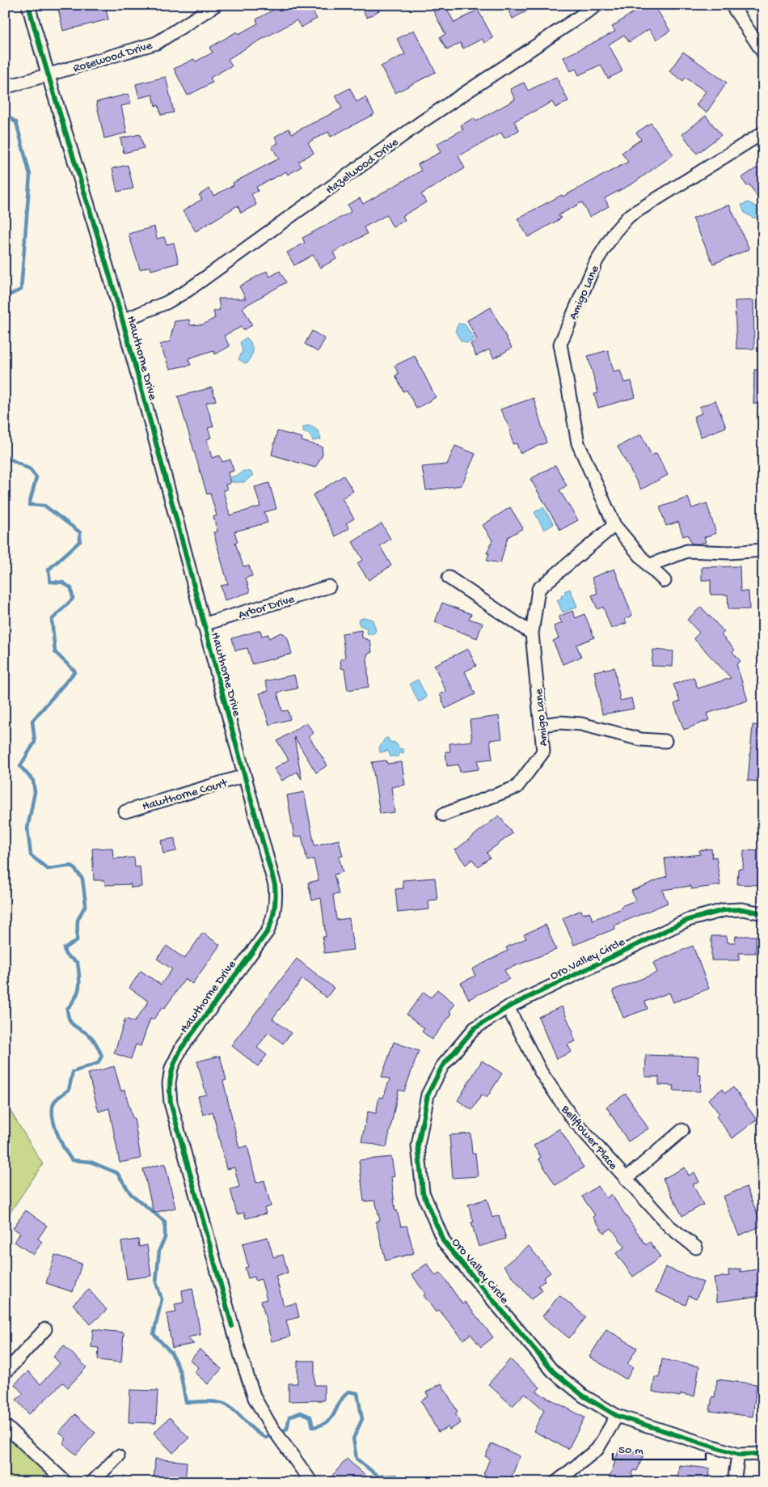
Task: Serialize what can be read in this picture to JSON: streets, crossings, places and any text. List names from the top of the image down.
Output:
{
  "streets": {
    "street": [
      "Rosewood Drive",
      "Hazelwood Drive",
      "Amigo Lane",
      "Hawthorne Drive",
      "Arbor Drive",
      "Hawthorne Court",
      "Oro Valley Circle",
      "Bellflower Place"
    ]
  },
  "crossings": [
    ["Rosewood Drive", "Hawthorne Drive"],
    ["Hazelwood Drive", "Hawthorne Drive"],
    ["Hawthorne Drive", "Arbor Drive"],
    ["Hawthorne Drive", "Hawthorne Court"],
    ["Oro Valley Circle", "Bellflower Place"]
  ],
  "scale_bar": "50 m"
}
